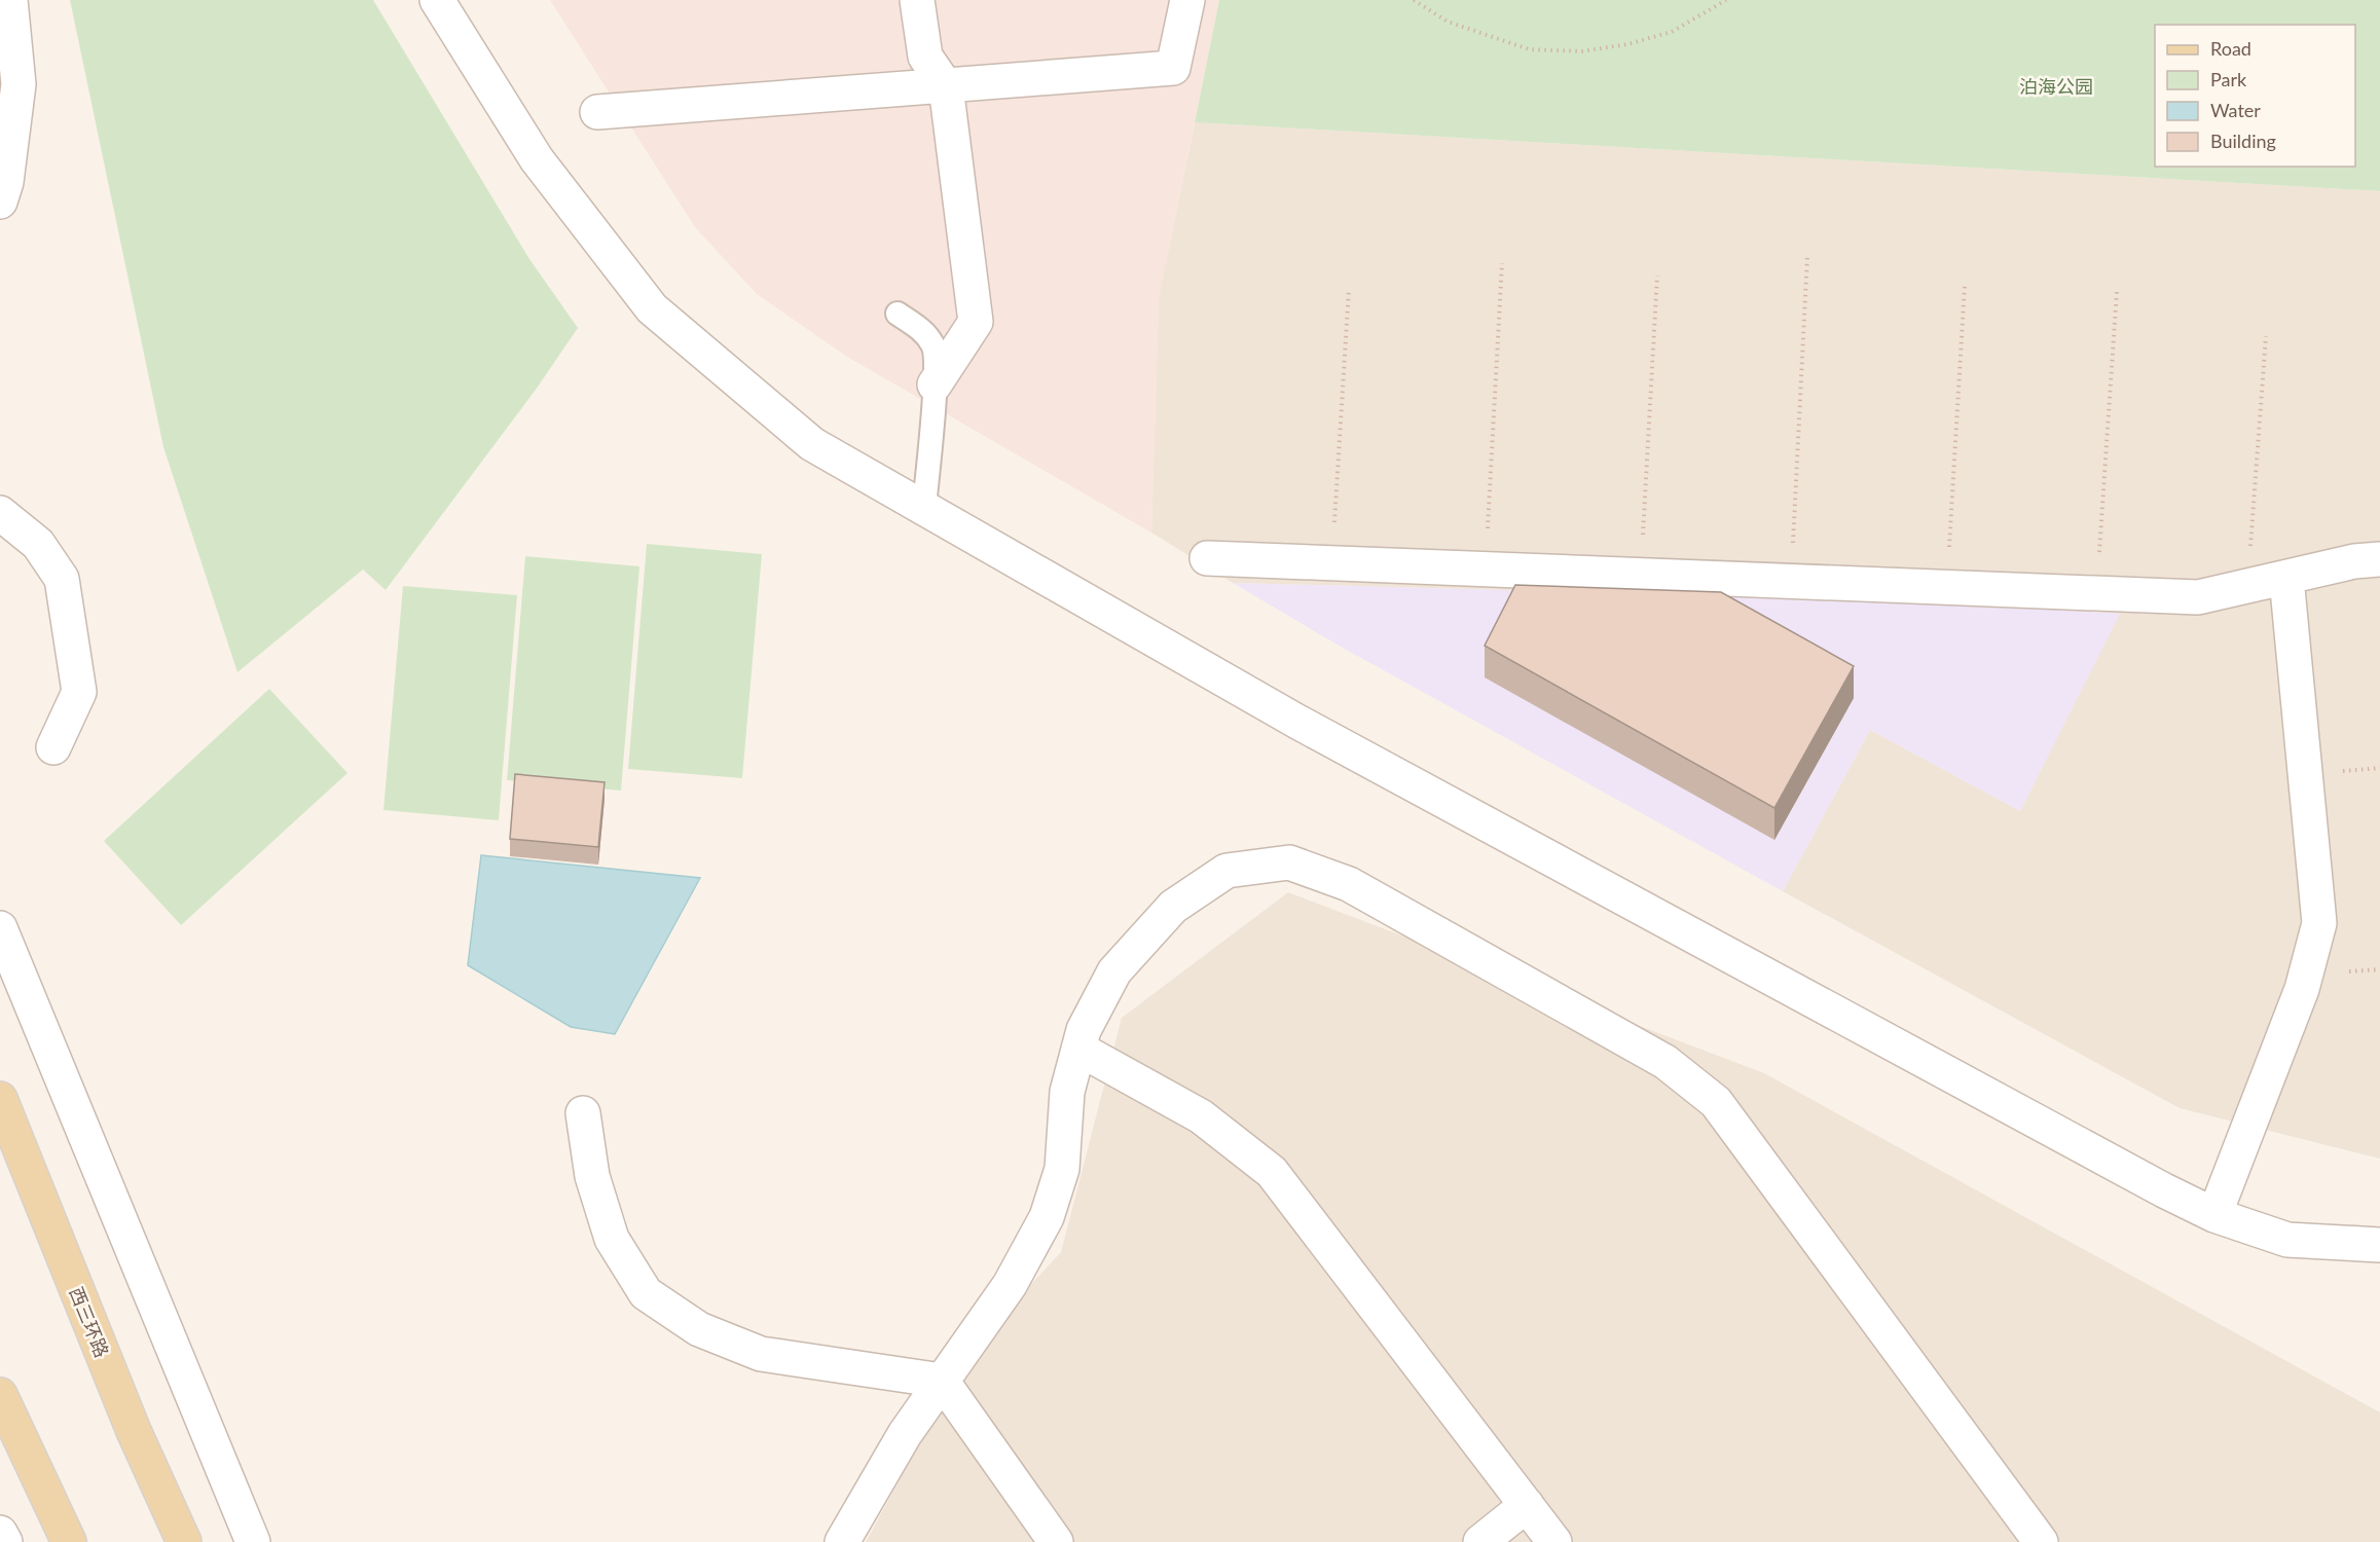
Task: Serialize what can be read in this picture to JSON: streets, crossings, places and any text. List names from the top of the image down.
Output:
{
  "streets": {
    "main road": ["西三环路"]
  },
  "parks": ["泊海公园"],
  "legend": [
    "Road",
    "Park",
    "Water",
    "Building"
  ]
}
